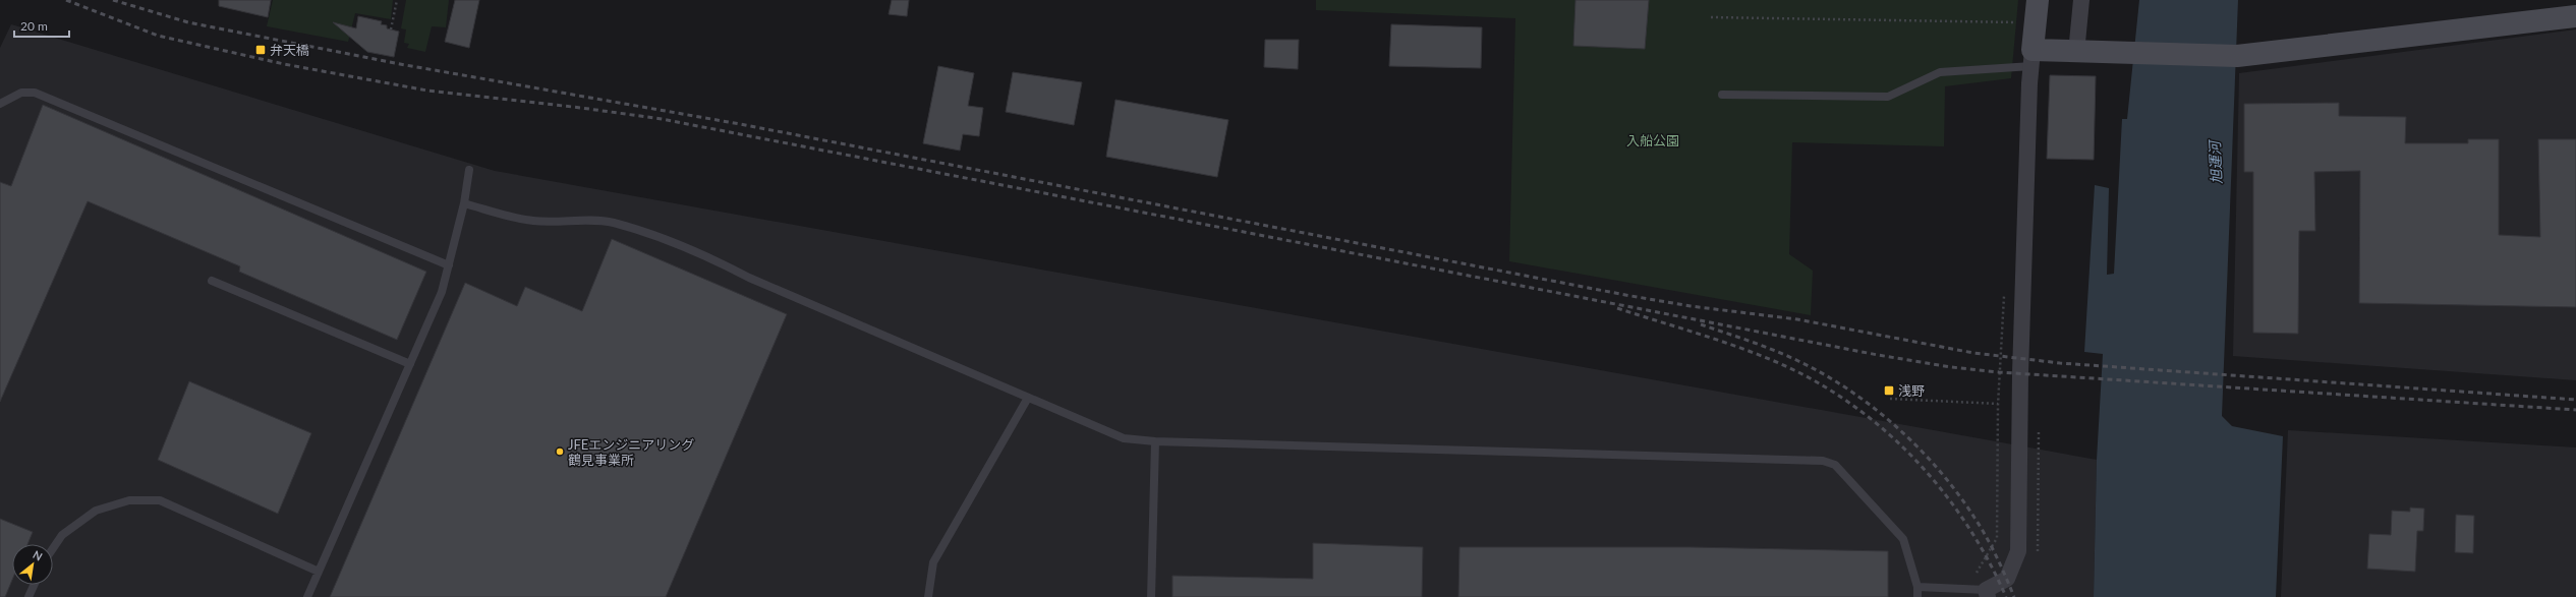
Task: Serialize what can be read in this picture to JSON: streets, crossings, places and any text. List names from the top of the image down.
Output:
{
  "water": ["旭運河"],
  "parks": ["入船公園"],
  "places": {
    "transit": ["弁天橋", "浅野"],
    "other": ["JFEエンジニアリング 鶴見事業所"]
  },
  "scale_bar": "20 m",
  "north": "top right"
}
